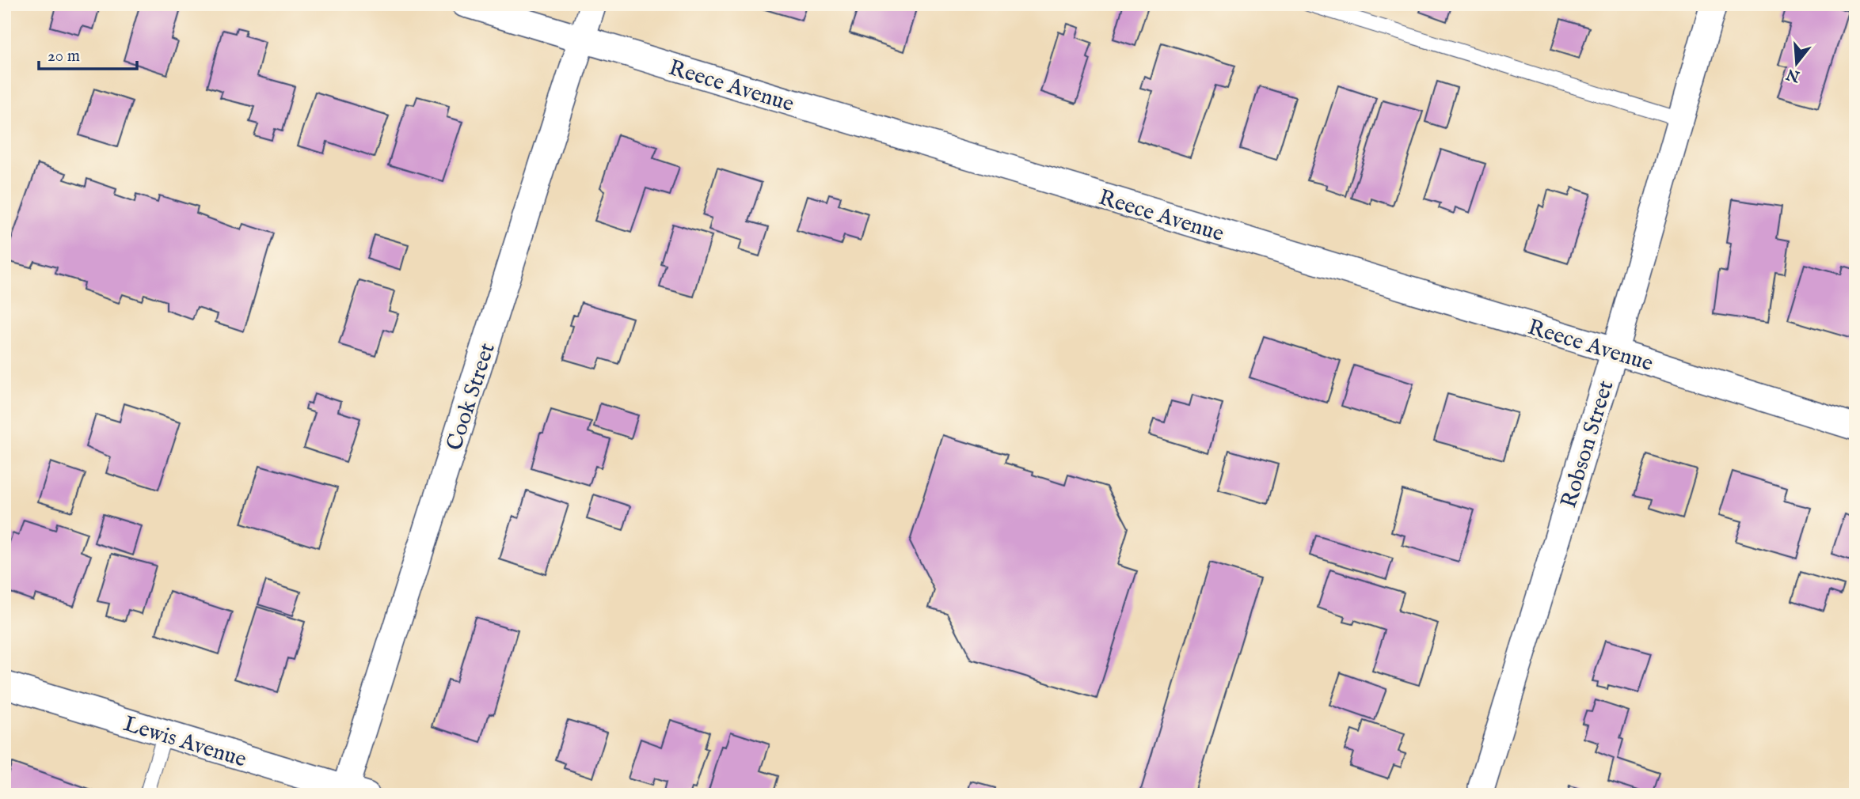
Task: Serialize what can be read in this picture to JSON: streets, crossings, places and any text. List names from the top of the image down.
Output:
{
  "streets": {
    "street": [
      "Reece Avenue",
      "Cook Street",
      "Robson Street",
      "Lewis Avenue"
    ]
  },
  "crossings": [
    ["Reece Avenue", "Cook Street"],
    ["Reece Avenue", "Robson Street"],
    ["Cook Street", "Lewis Avenue"]
  ],
  "scale_bar": "20 m",
  "north": "bottom"
}
